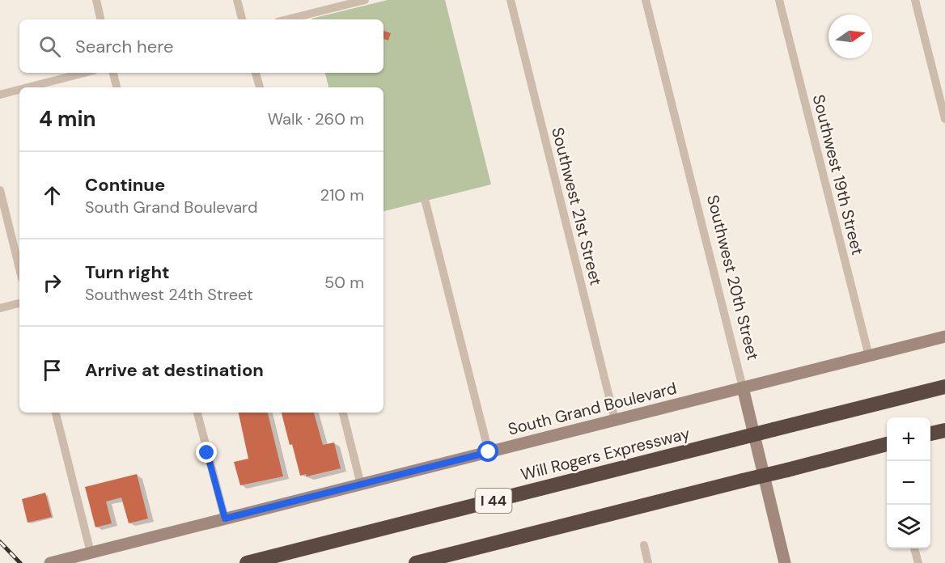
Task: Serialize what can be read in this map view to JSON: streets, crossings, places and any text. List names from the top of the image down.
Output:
{
  "streets": {
    "highway": ["Will Rogers Expressway", "I 44"],
    "street": [
      "Southwest 19th Street",
      "Southwest 21st Street",
      "Southwest 20th Street",
      "South Grand Boulevard"
    ]
  },
  "crossings": [
    ["Southwest 19th Street", "South Grand Boulevard"],
    ["Southwest 21st Street", "South Grand Boulevard"],
    ["Southwest 20th Street", "South Grand Boulevard"]
  ],
  "north": "right",
  "page": {
    "search": "Search here",
    "heading": ["4 min", "Walk · 260 m"],
    "list": [
      ["Continue", "South Grand Boulevard", "210 m"],
      ["Turn right", "Southwest 24th Street", "50 m"],
      "Arrive at destination"
    ],
    "map_buttons": ["+", "−"]
  }
}
